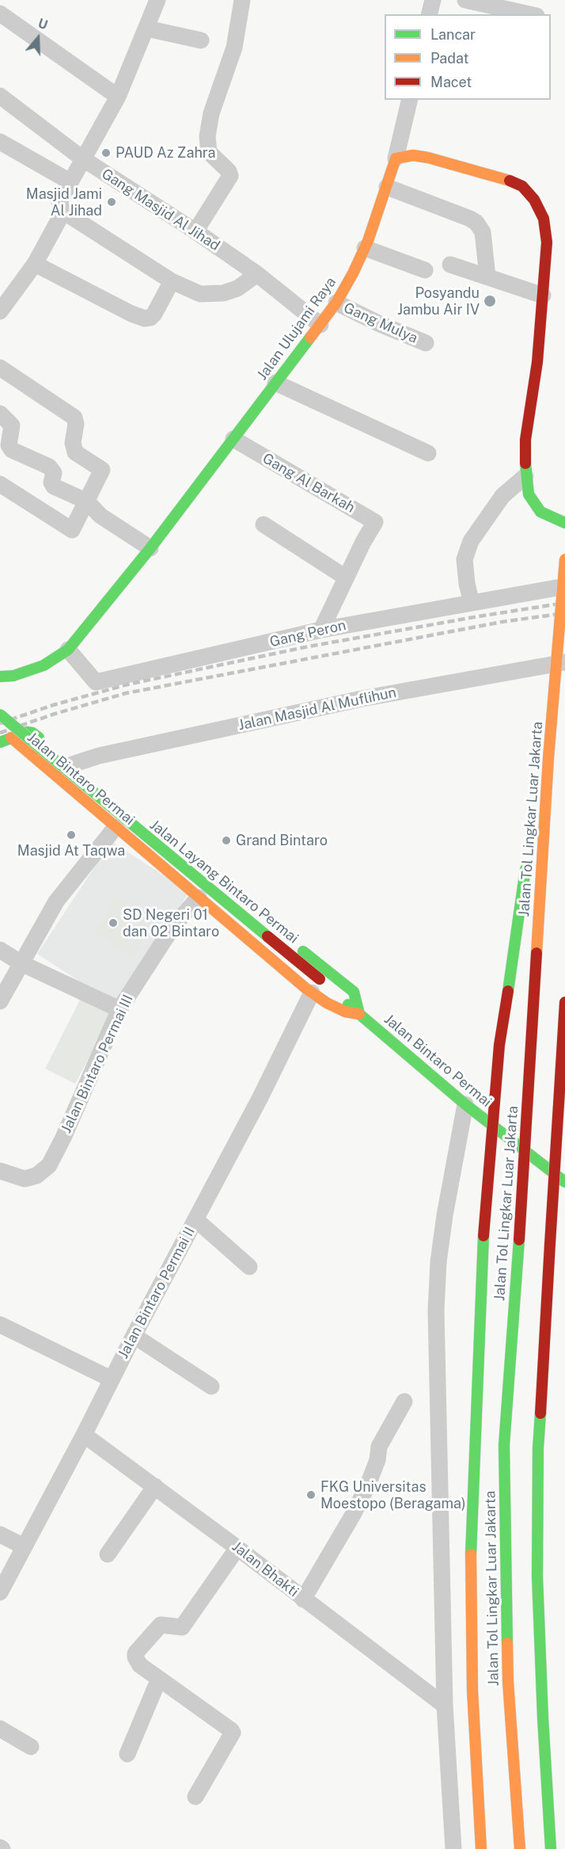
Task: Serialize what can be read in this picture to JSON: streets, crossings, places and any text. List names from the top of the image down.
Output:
{
  "streets": {
    "main road": [
      "Jalan Ulujami Raya",
      "Jalan Bintaro Permai",
      "Jalan Tol Lingkar Luar Jakarta",
      "Jalan Layang Bintaro Permai"
    ],
    "street": [
      "Gang Masjid Al Jihad",
      "Gang Mulya",
      "Gang Al Barkah",
      "Gang Peron",
      "Jalan Masjid Al Muflihun",
      "Jalan Bintaro Permai III",
      "Jalan Bintaro Permai II",
      "Jalan Bhakti"
    ]
  },
  "crossings": [
    ["Gang Masjid Al Jihad", "Jalan Ulujami Raya"],
    ["Gang Mulya", "Jalan Ulujami Raya"],
    ["Jalan Ulujami Raya", "Gang Al Barkah"],
    ["Jalan Ulujami Raya", "Gang Peron"],
    ["Jalan Masjid Al Muflihun", "Jalan Bintaro Permai"],
    ["Jalan Bintaro Permai", "Jalan Layang Bintaro Permai"],
    ["Jalan Bintaro Permai", "Jalan Bintaro Permai III"],
    ["Jalan Bintaro Permai", "Jalan Bintaro Permai II"],
    ["Jalan Layang Bintaro Permai", "Jalan Bintaro Permai II"],
    ["Jalan Bintaro Permai II", "Jalan Bhakti"]
  ],
  "places": [
    "PAUD Az Zahra",
    "Masjid Jami Al Jihad",
    "Posyandu Jambu Air IV",
    "Masjid At Taqwa",
    "Grand Bintaro",
    "SD Negeri 01 dan 02 Bintaro",
    "FKG Universitas Moestopo (Beragama)"
  ],
  "legend": ["Lancar", "Padat", "Macet"],
  "north": "top"
}
